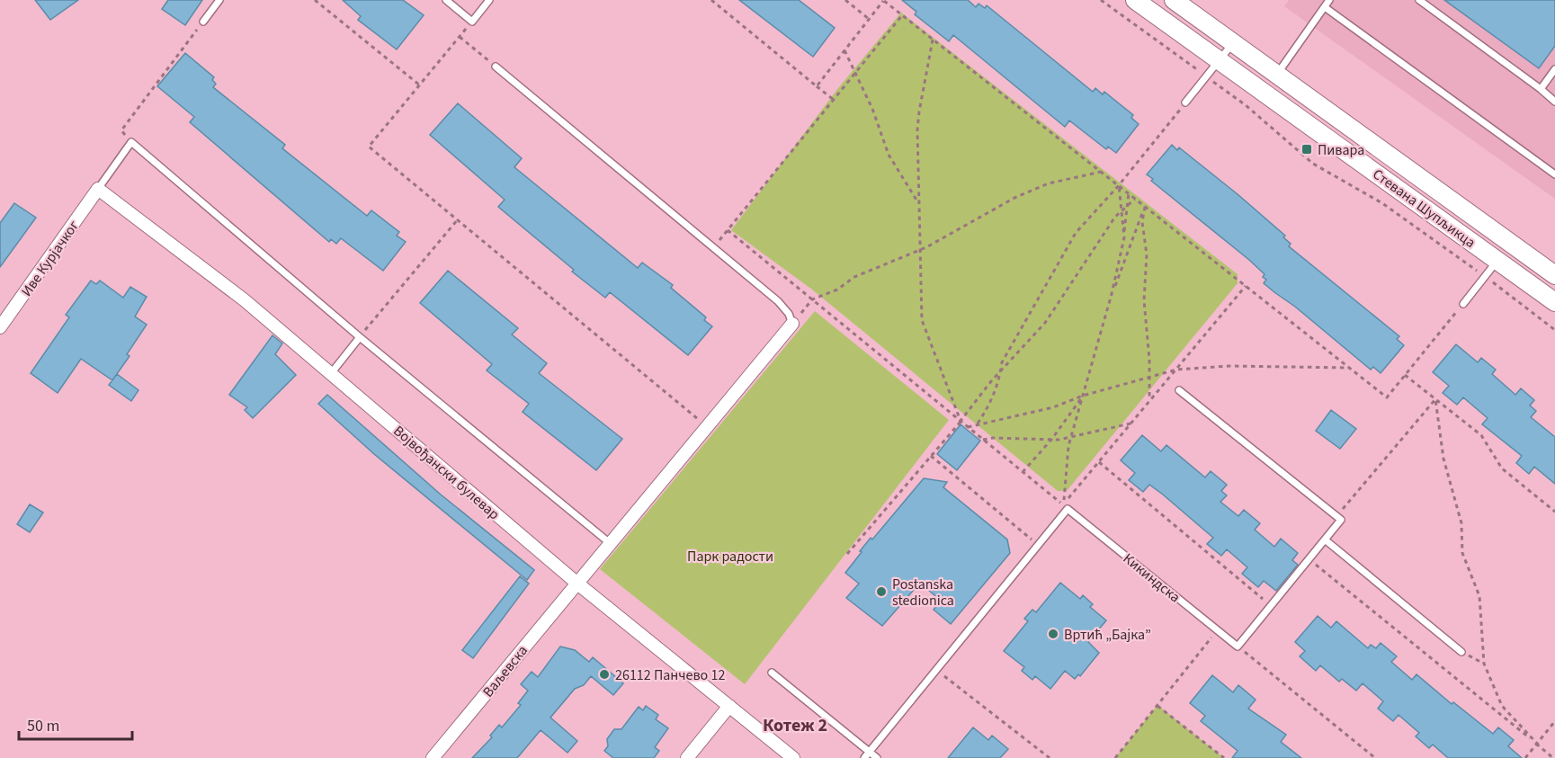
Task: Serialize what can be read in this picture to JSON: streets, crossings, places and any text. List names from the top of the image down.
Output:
{
  "streets": {
    "main road": ["Стевана Шупљикца"],
    "street": ["Иве Курјачког", "Војвођански булевар", "Ваљевска"],
    "lane": ["Кикиндска"]
  },
  "crossings": [
    ["Иве Курјачког", "Војвођански булевар"],
    ["Војвођански булевар", "Ваљевска"]
  ],
  "districts": ["Котеж 2"],
  "parks": ["Парк радости"],
  "places": {
    "transit": ["Пивара"],
    "other": ["Postanska stedionica", "Вртић „Бајка”", "26112 Панчево 12"]
  },
  "scale_bar": "50 m"
}
